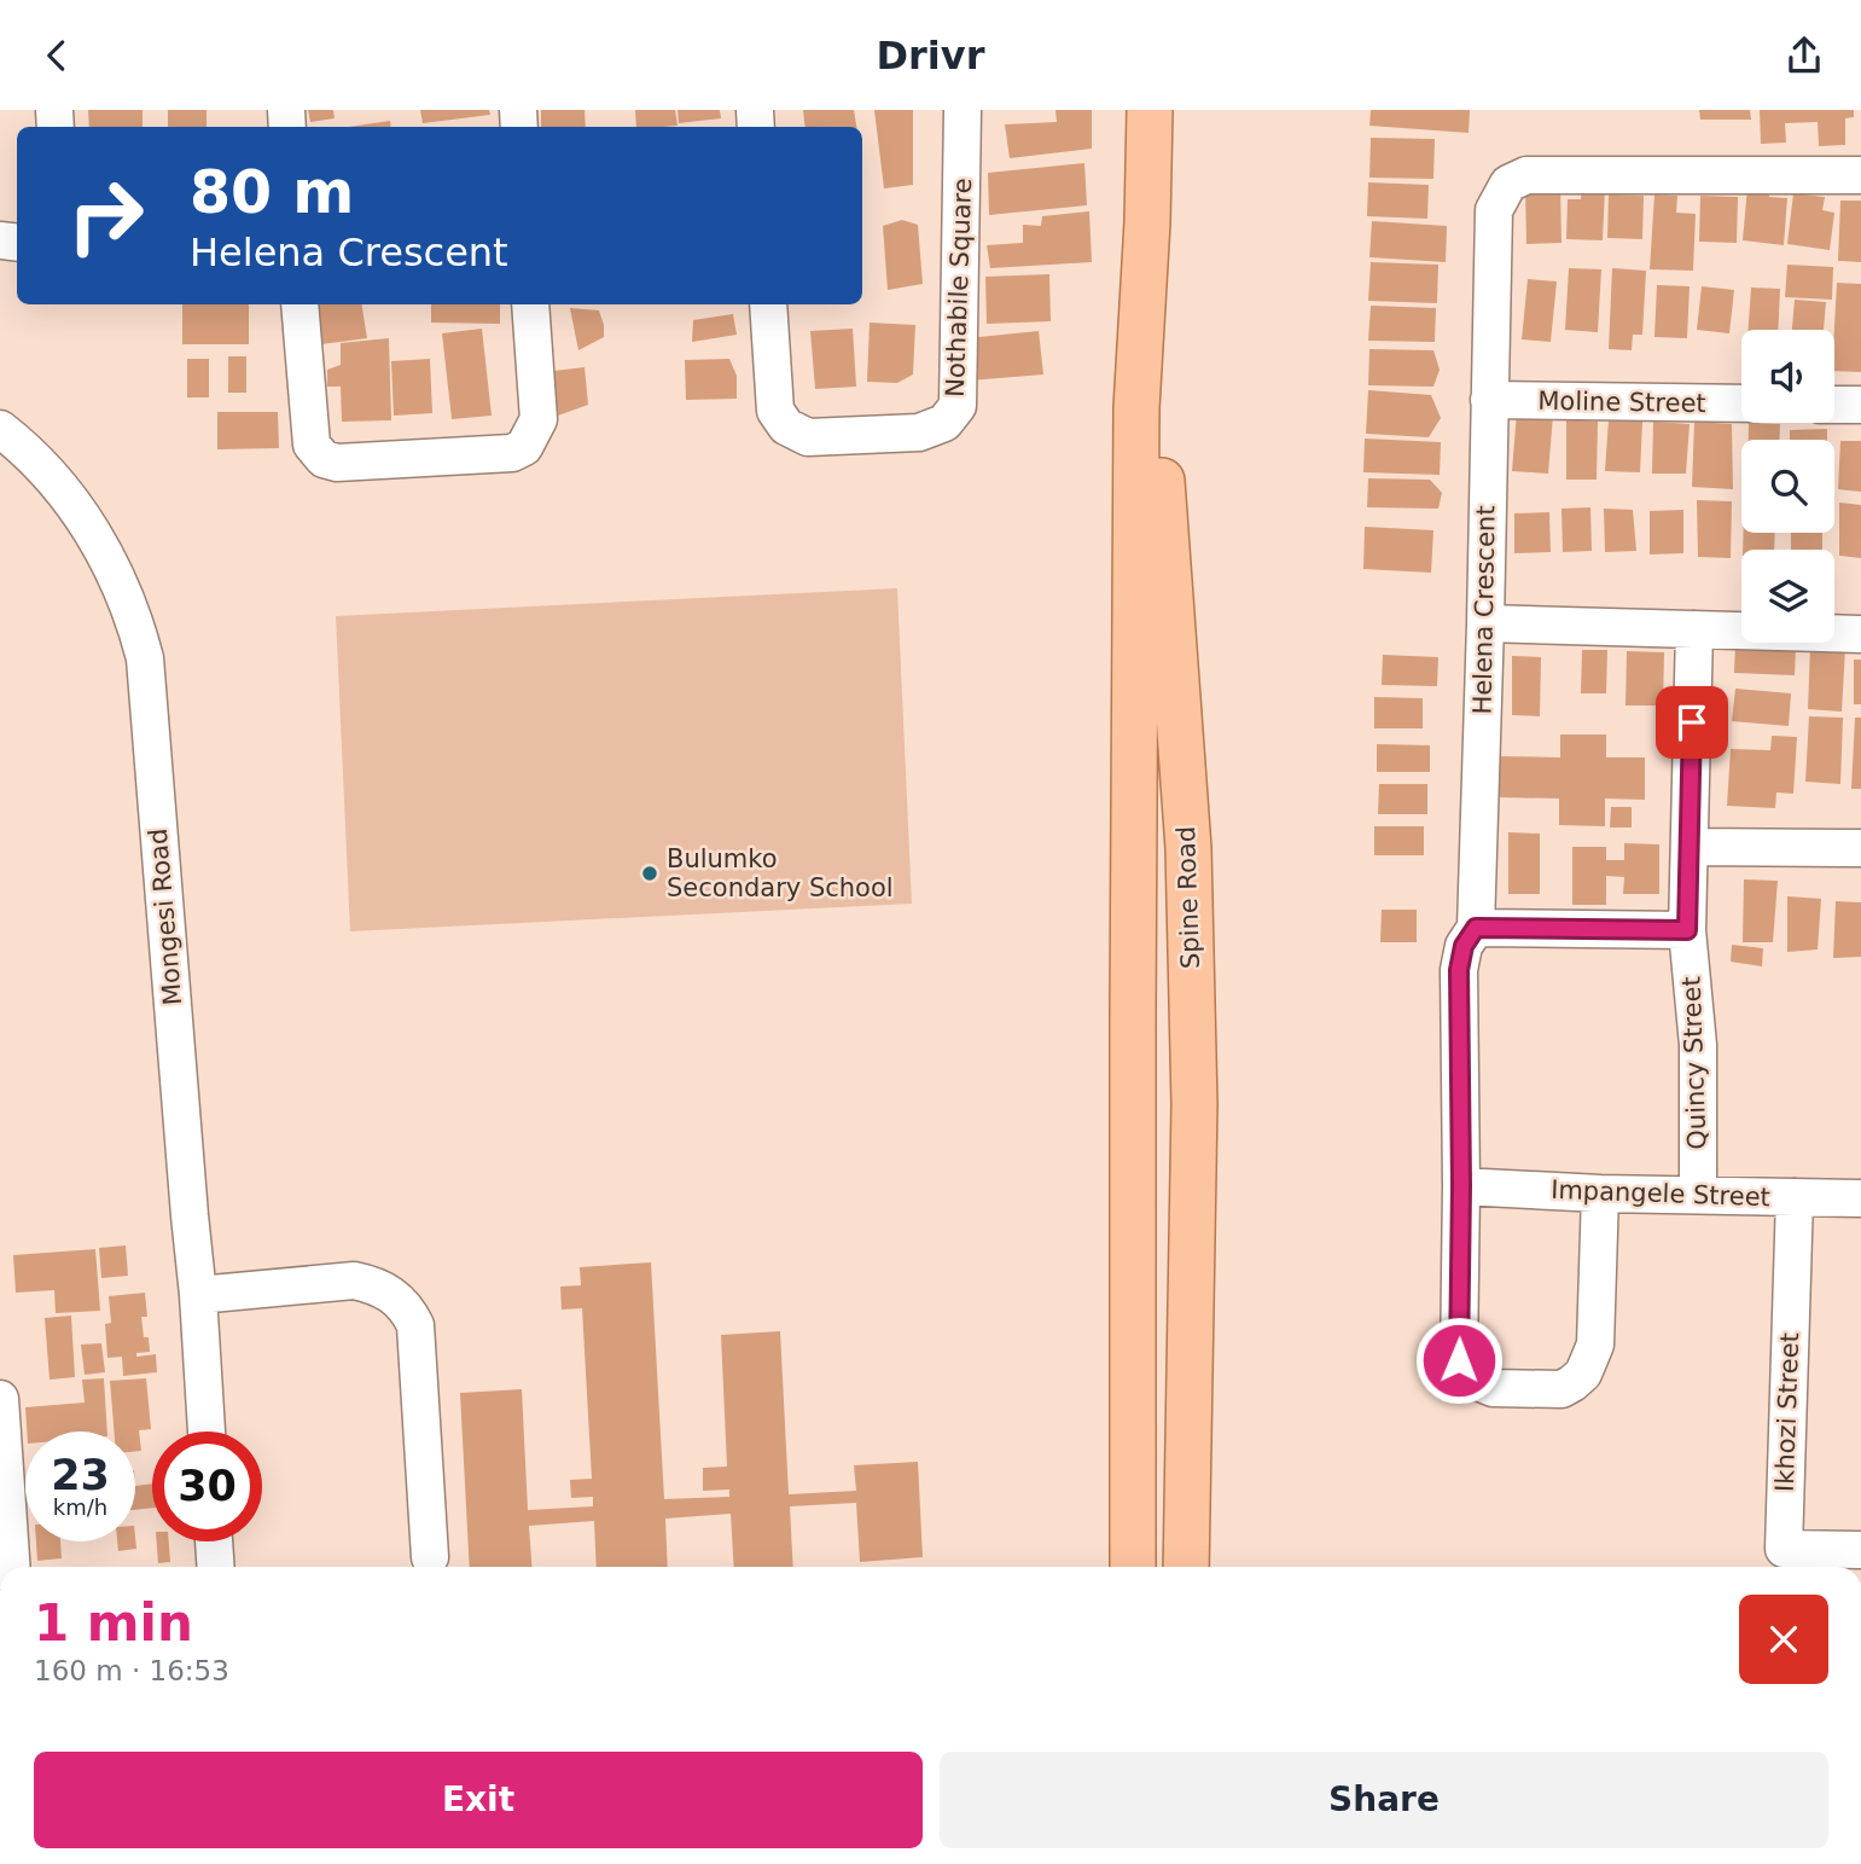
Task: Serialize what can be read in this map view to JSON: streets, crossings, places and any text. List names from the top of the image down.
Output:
{
  "streets": {
    "main road": ["Spine Road"],
    "street": [
      "Nothabile Square",
      "Moline Street",
      "Helena Crescent",
      "Mongesi Road",
      "Quincy Street",
      "Impangele Street",
      "Ikhozi Street"
    ]
  },
  "crossings": [
    ["Moline Street", "Helena Crescent"],
    ["Quincy Street", "Impangele Street"],
    ["Impangele Street", "Ikhozi Street"]
  ],
  "places": ["Bulumko Secondary School"],
  "page": {
    "header": "Drivr",
    "turn": ["80 m", "Helena Crescent"],
    "speed": "23 km/h",
    "limit": "30",
    "heading": ["1 min", "160 m · 16:53"],
    "buttons": ["Exit", "Share"]
  }
}
